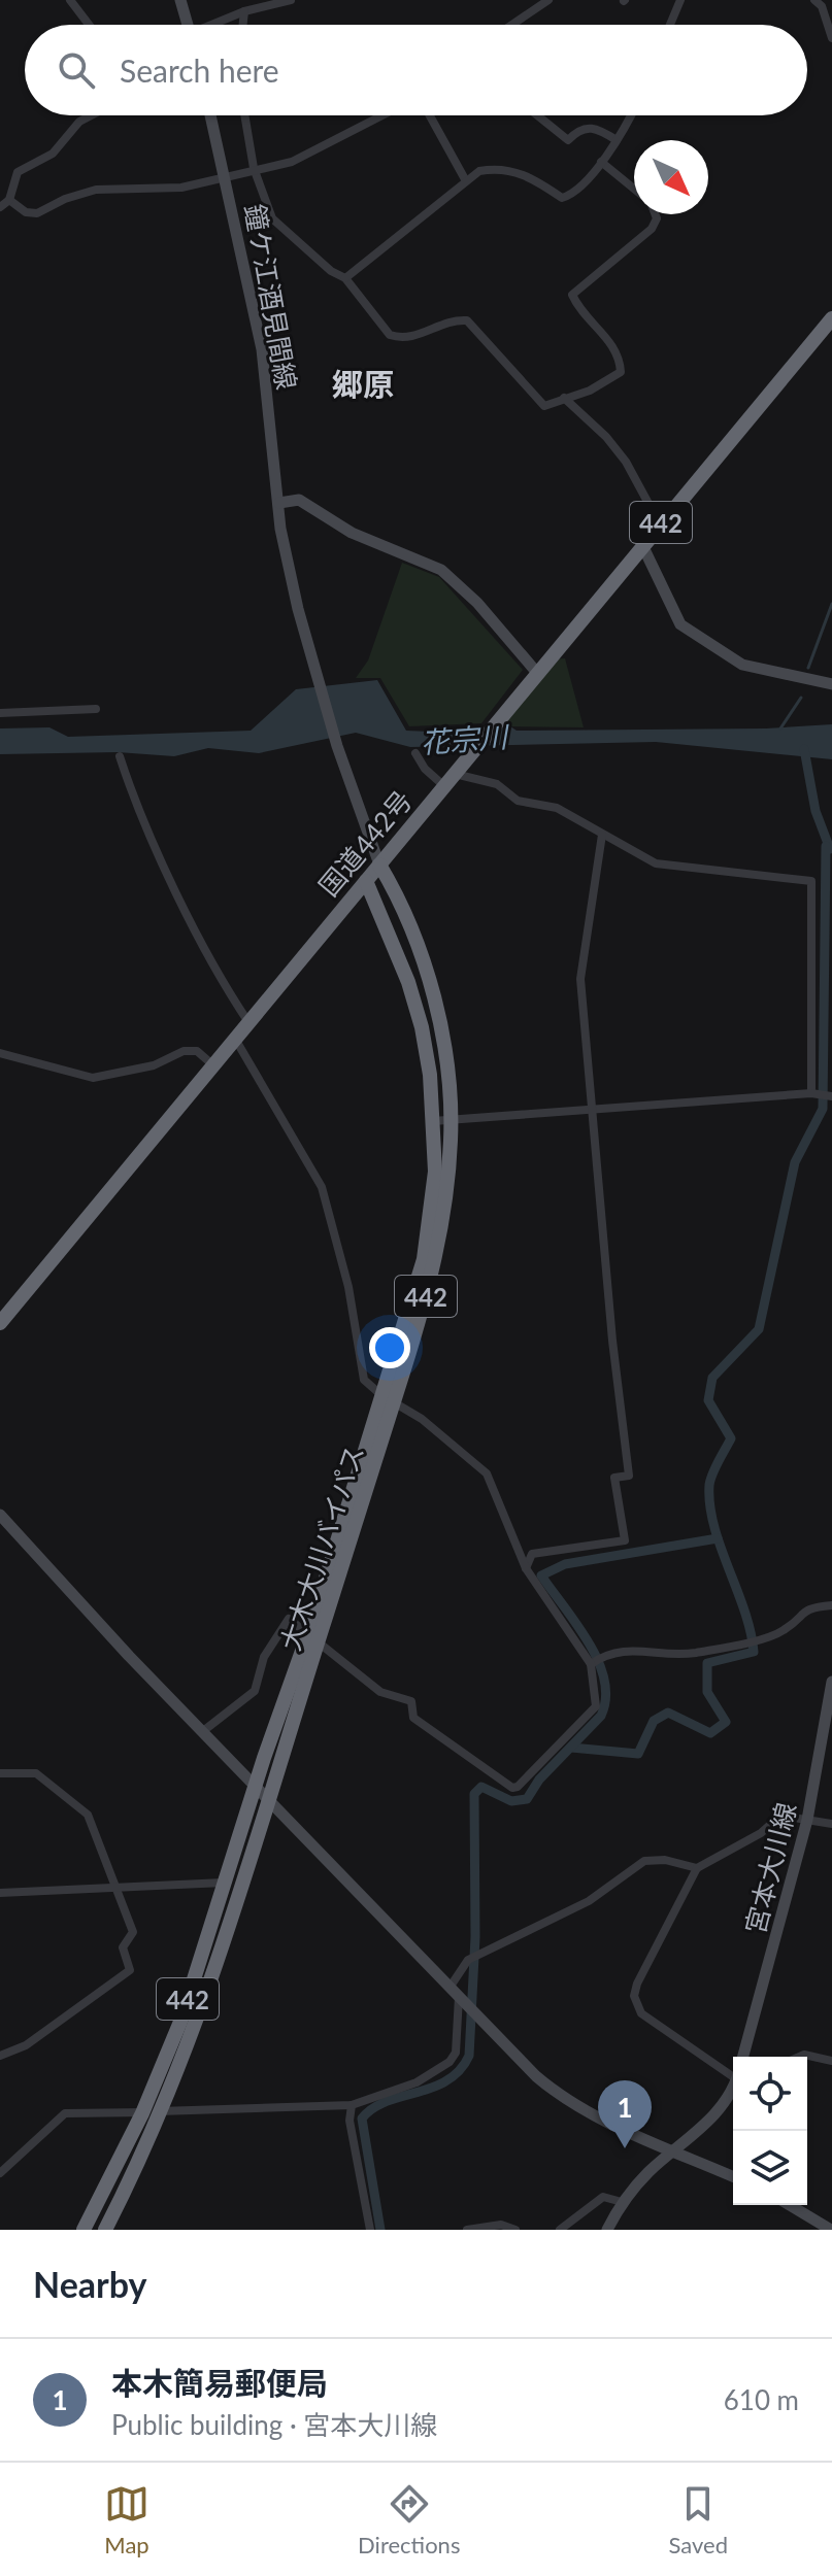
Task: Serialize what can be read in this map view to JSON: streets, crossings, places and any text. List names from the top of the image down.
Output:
{
  "streets": {
    "highway": ["442", "国道442号", "大木大川バイパス"],
    "main road": ["鐘ケ江酒見間線", "宮本大川線"]
  },
  "crossings": [
    ["鐘ケ江酒見間線", "国道442号"],
    ["鐘ケ江酒見間線", "大木大川バイパス"],
    ["国道442号", "大木大川バイパス"]
  ],
  "districts": ["郷原"],
  "water": ["花宗川"],
  "north": "bottom right",
  "page": {
    "search": "Search here",
    "pins": "1",
    "heading": "Nearby",
    "list": [
      {
        "mark": "1",
        "name": "本木簡易郵便局",
        "note": "Public building · 宮本大川線",
        "value": "610 m"
      }
    ],
    "nav": ["Map", "Directions", "Saved"]
  }
}
